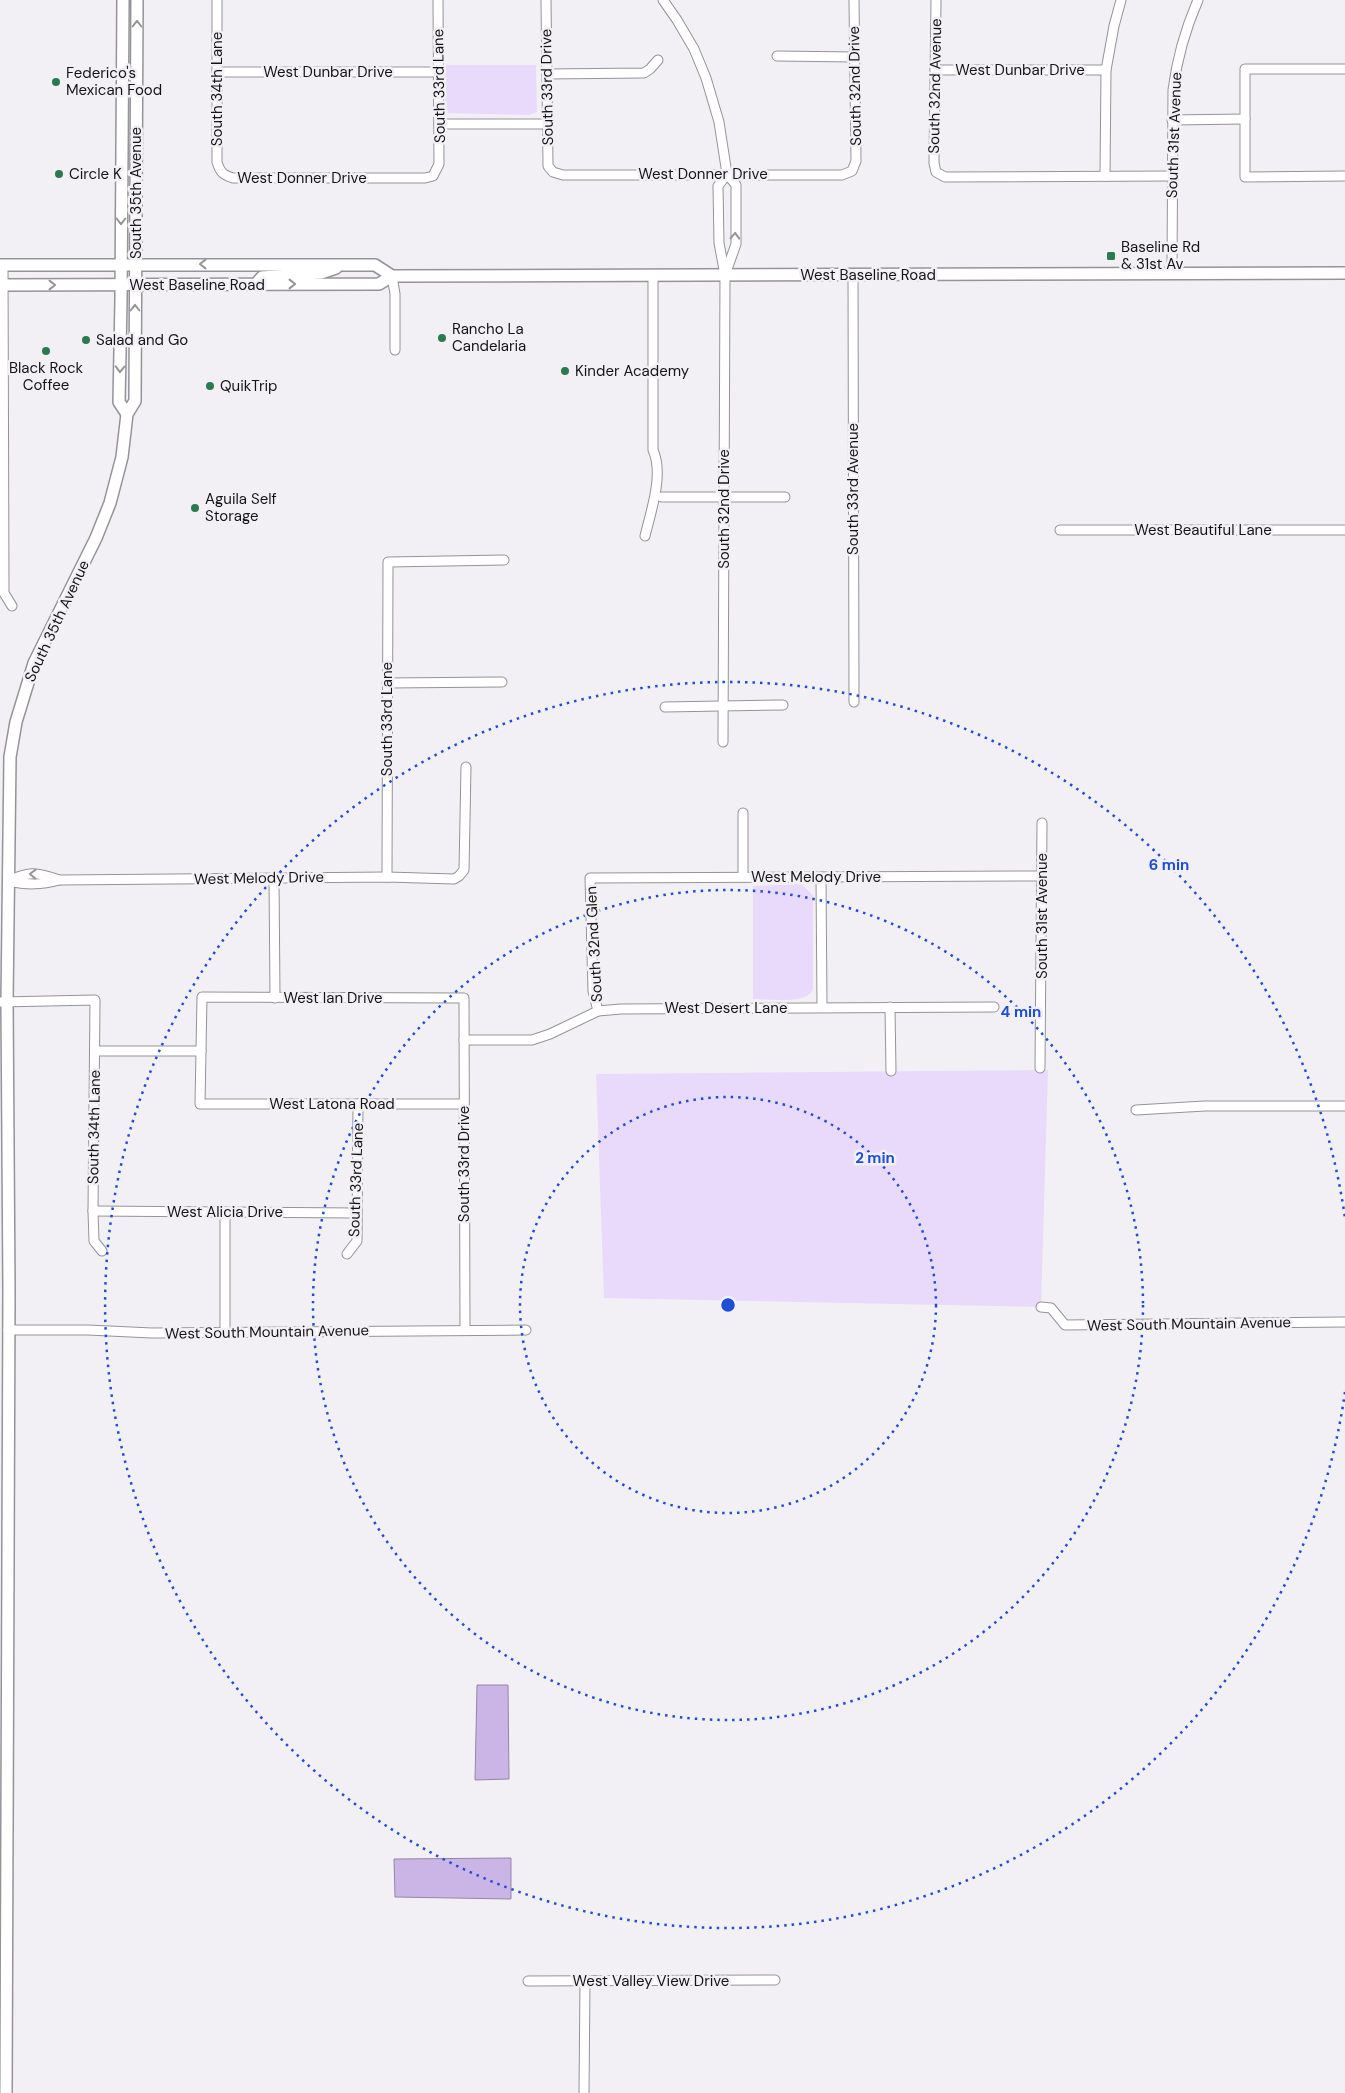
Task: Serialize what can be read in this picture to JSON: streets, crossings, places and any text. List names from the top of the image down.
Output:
{
  "streets": {
    "main road": ["South 35th Avenue", "West Baseline Road"],
    "street": [
      "West Dunbar Drive",
      "South 33rd Lane",
      "South 32nd Drive",
      "South 32nd Avenue",
      "South 33rd Drive",
      "South 34th Lane",
      "South 31st Avenue",
      "West Donner Drive",
      "South 33rd Avenue",
      "West Beautiful Lane",
      "West Melody Drive",
      "South 32nd Glen",
      "West Ian Drive",
      "West Desert Lane",
      "West Latona Road",
      "West Alicia Drive",
      "West South Mountain Avenue",
      "West Valley View Drive"
    ]
  },
  "crossings": [
    ["West Dunbar Drive", "South 33rd Lane"],
    ["West Dunbar Drive", "South 32nd Avenue"],
    ["West Dunbar Drive", "South 34th Lane"],
    ["South 33rd Lane", "West Donner Drive"],
    ["South 33rd Lane", "West Melody Drive"],
    ["South 33rd Lane", "West Latona Road"],
    ["South 33rd Lane", "West Alicia Drive"],
    ["South 32nd Drive", "West Donner Drive"],
    ["South 32nd Drive", "West Baseline Road"],
    ["South 33rd Drive", "West Donner Drive"],
    ["South 33rd Drive", "West Ian Drive"],
    ["South 33rd Drive", "West Desert Lane"],
    ["South 33rd Drive", "West Latona Road"],
    ["South 33rd Drive", "West South Mountain Avenue"],
    ["South 34th Lane", "West Donner Drive"],
    ["South 34th Lane", "South 35th Avenue"],
    ["South 34th Lane", "West Alicia Drive"],
    ["South 31st Avenue", "West Baseline Road"],
    ["South 31st Avenue", "West Melody Drive"],
    ["South 35th Avenue", "West Baseline Road"],
    ["South 35th Avenue", "West Melody Drive"],
    ["South 35th Avenue", "West South Mountain Avenue"],
    ["West Baseline Road", "South 33rd Avenue"],
    ["West Melody Drive", "South 32nd Glen"],
    ["South 32nd Glen", "West Desert Lane"],
    ["West Ian Drive", "West Latona Road"]
  ],
  "places": {
    "other": [
      "Federico's Mexican Food",
      "Circle K",
      "Rancho La Candelaria",
      "Salad and Go",
      "Black Rock Coffee",
      "Kinder Academy",
      "QuikTrip",
      "Aguila Self Storage"
    ],
    "transit": ["Baseline Rd & 31st Av"]
  },
  "rings": ["6 min", "4 min", "2 min"]
}
